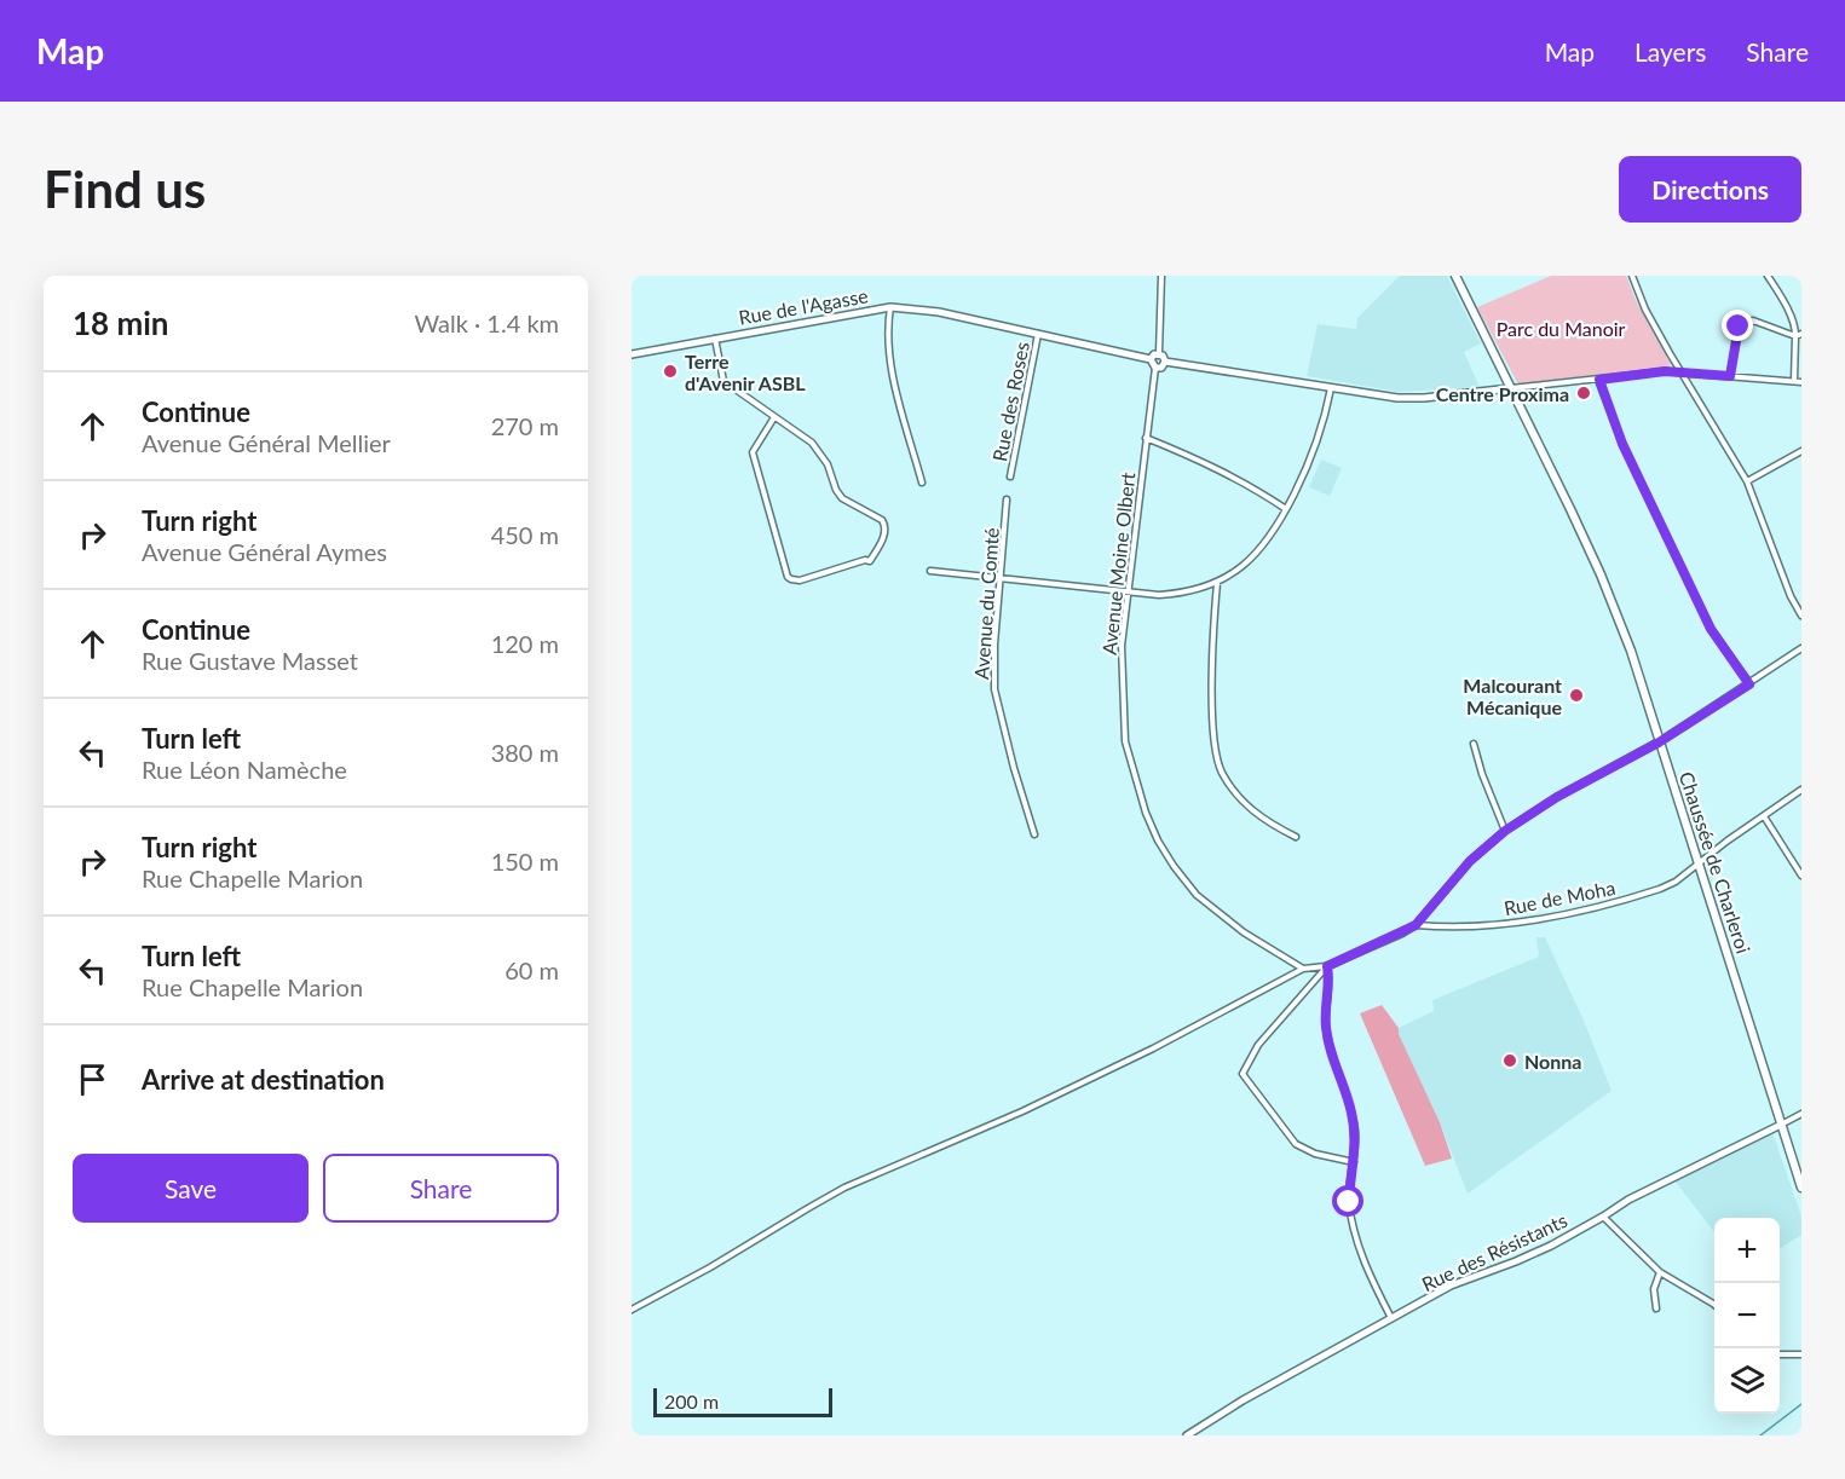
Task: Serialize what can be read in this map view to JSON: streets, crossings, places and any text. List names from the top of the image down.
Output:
{
  "streets": {
    "main road": ["Chaussée de Charleroi"],
    "street": [
      "Rue de l'Agasse",
      "Rue des Roses",
      "Avenue Moine Olbert",
      "Avenue du Comté",
      "Rue de Moha",
      "Rue des Résistants"
    ]
  },
  "crossings": [
    ["Rue de l'Agasse", "Rue des Roses"],
    ["Rue de l'Agasse", "Avenue Moine Olbert"],
    ["Chaussée de Charleroi", "Rue de Moha"],
    ["Chaussée de Charleroi", "Rue des Résistants"]
  ],
  "parks": ["Parc du Manoir"],
  "places": [
    "Terre d'Avenir ASBL",
    "Centre Proxima",
    "Malcourant Mécanique",
    "Nonna"
  ],
  "scale_bar": "200 m",
  "page": {
    "header": "Map",
    "nav": ["Map", "Layers", "Share"],
    "buttons": [
      "Directions",
      ["Save", "Share"]
    ],
    "title": "Find us",
    "heading": ["18 min", "Walk · 1.4 km"],
    "list": [
      ["Continue", "Avenue Général Mellier", "270 m"],
      ["Turn right", "Avenue Général Aymes", "450 m"],
      ["Continue", "Rue Gustave Masset", "120 m"],
      ["Turn left", "Rue Léon Namèche", "380 m"],
      ["Turn right", "Rue Chapelle Marion", "150 m"],
      ["Turn left", "Rue Chapelle Marion", "60 m"],
      "Arrive at destination"
    ],
    "map_buttons": ["+", "−"],
    "scale": "200 m"
  }
}
